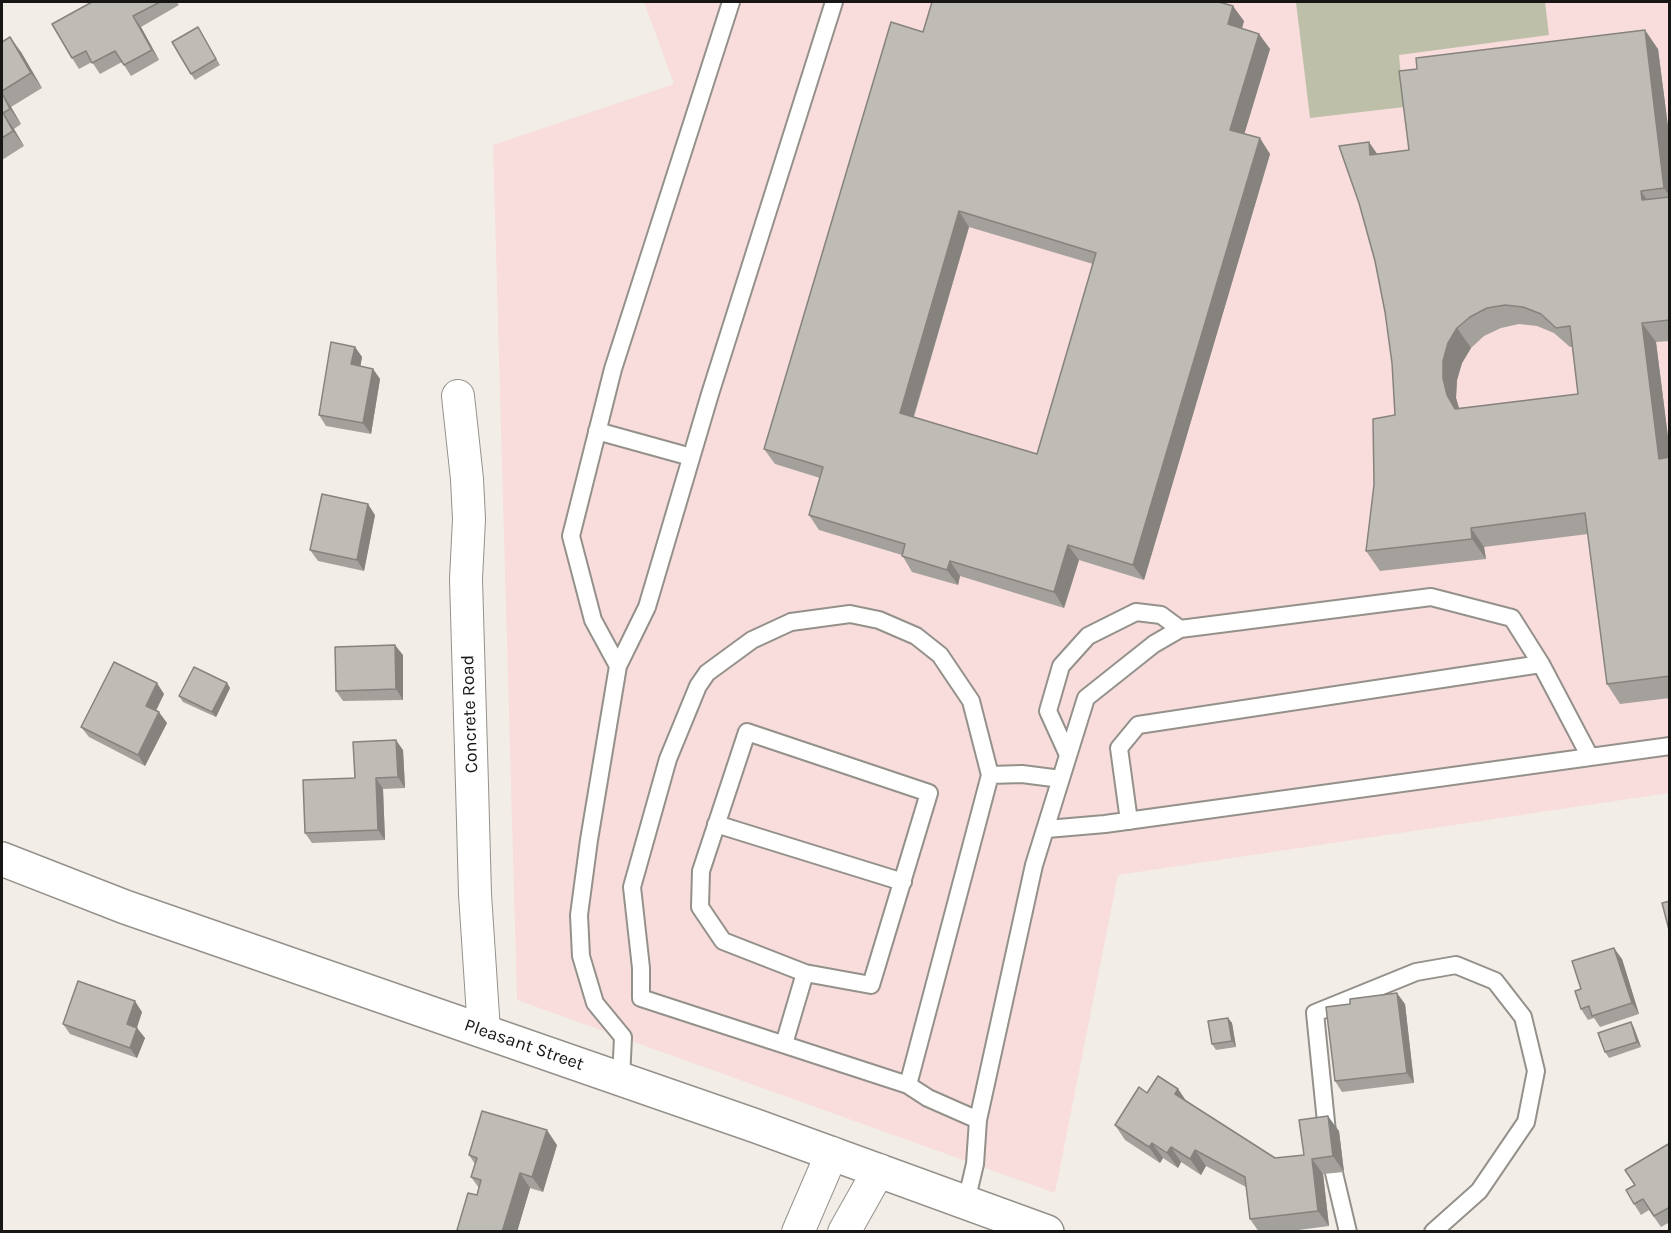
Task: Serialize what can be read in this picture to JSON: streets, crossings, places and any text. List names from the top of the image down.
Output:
{
  "streets": {
    "main road": ["Pleasant Street"],
    "street": ["Concrete Road"]
  },
  "crossings": [
    ["Concrete Road", "Pleasant Street"]
  ]
}
